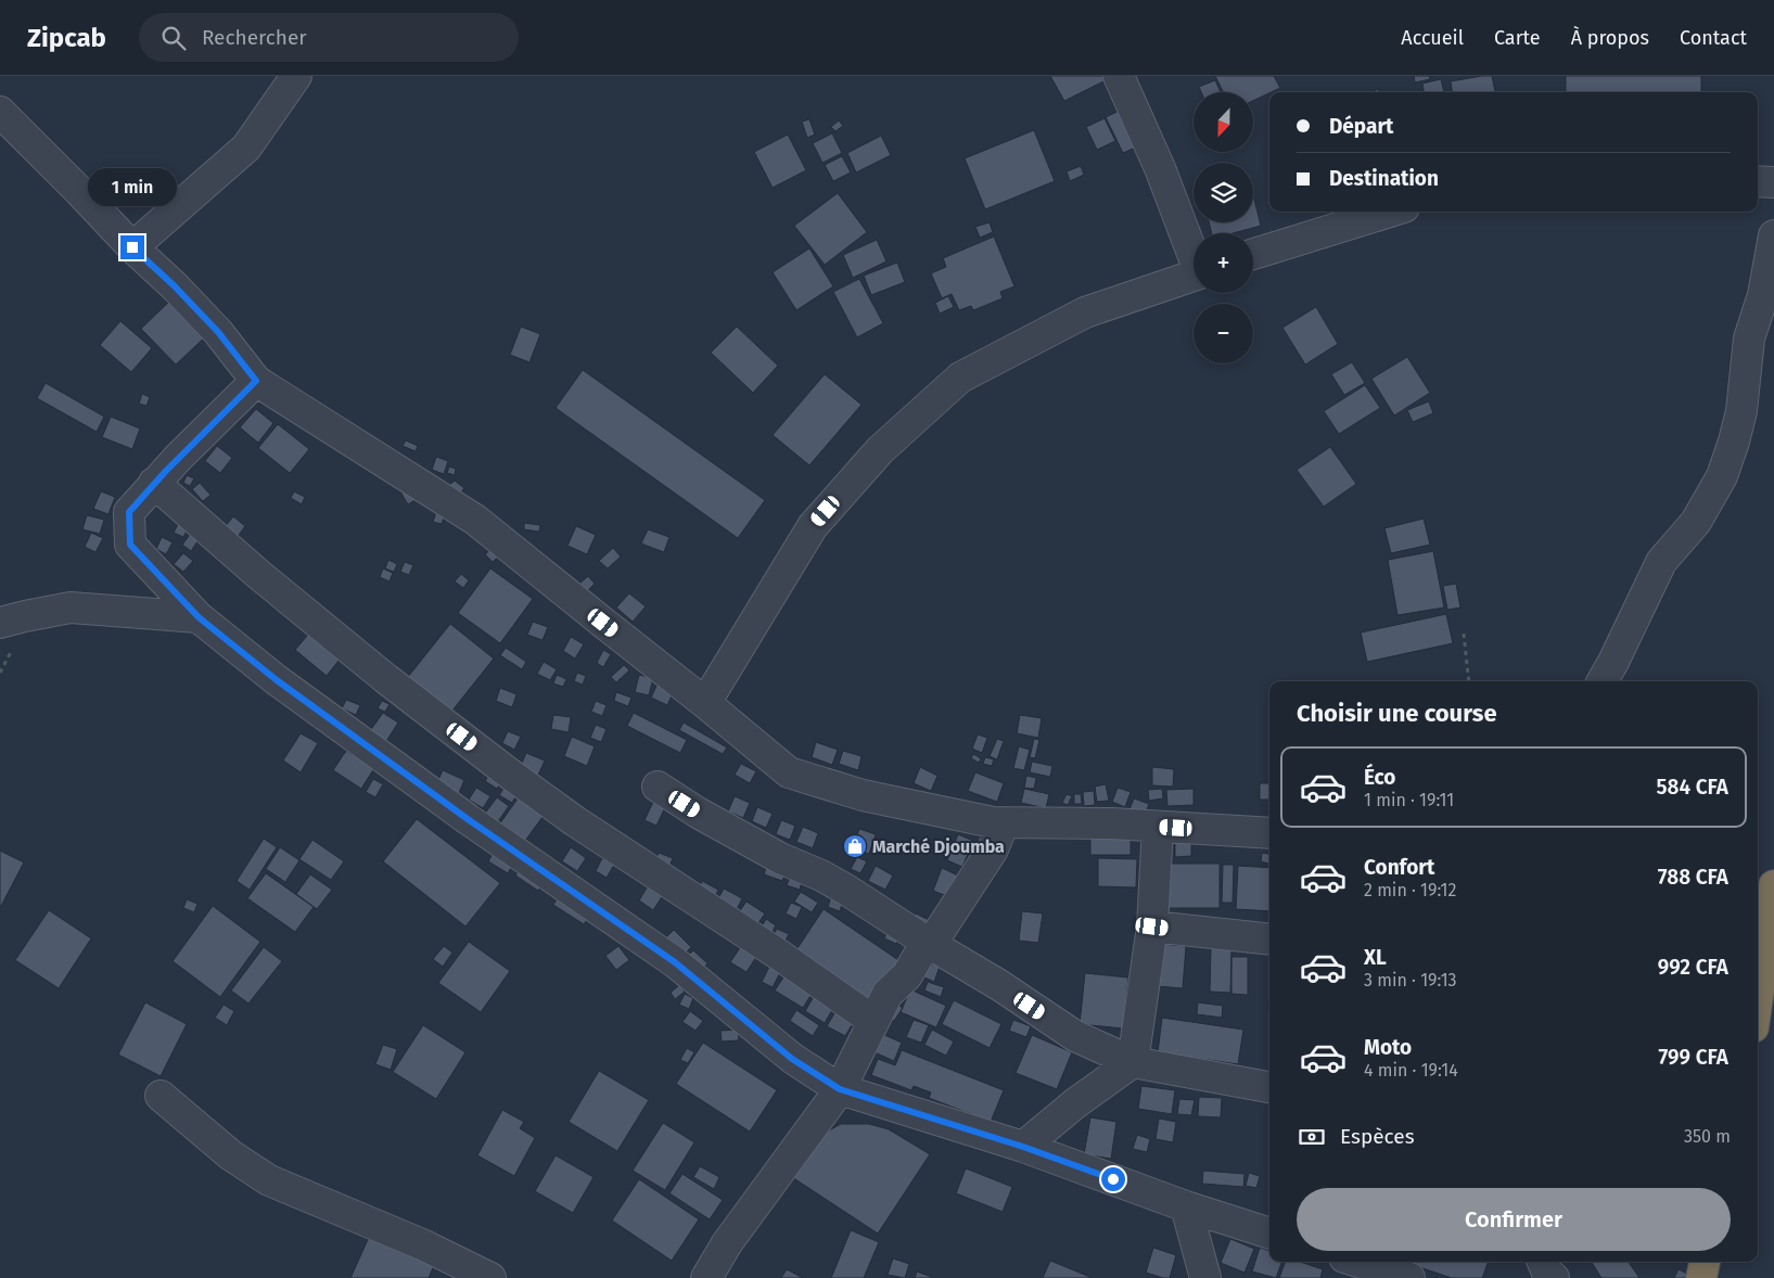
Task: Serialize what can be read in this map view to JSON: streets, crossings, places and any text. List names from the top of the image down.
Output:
{
  "places": {
    "shop": ["Marché Djoumba"]
  },
  "north": "bottom",
  "page": {
    "header": "Zipcab",
    "search": "Rechercher",
    "nav": [
      "Accueil",
      "Carte",
      "À propos",
      "Contact"
    ],
    "map_buttons": ["+", "−"],
    "banner": ["Départ", "Destination"],
    "bubble": "1 min",
    "heading": "Choisir une course",
    "list": [
      {
        "name": "Éco",
        "note": "1 min · 19:11",
        "value": "584 CFA"
      },
      {
        "name": "Confort",
        "note": "2 min · 19:12",
        "value": "788 CFA"
      },
      {
        "name": "XL",
        "note": "3 min · 19:13",
        "value": "992 CFA"
      },
      {
        "name": "Moto",
        "note": "4 min · 19:14",
        "value": "799 CFA"
      }
    ],
    "pay": ["Espèces", "350 m"],
    "buttons": "Confirmer"
  }
}
